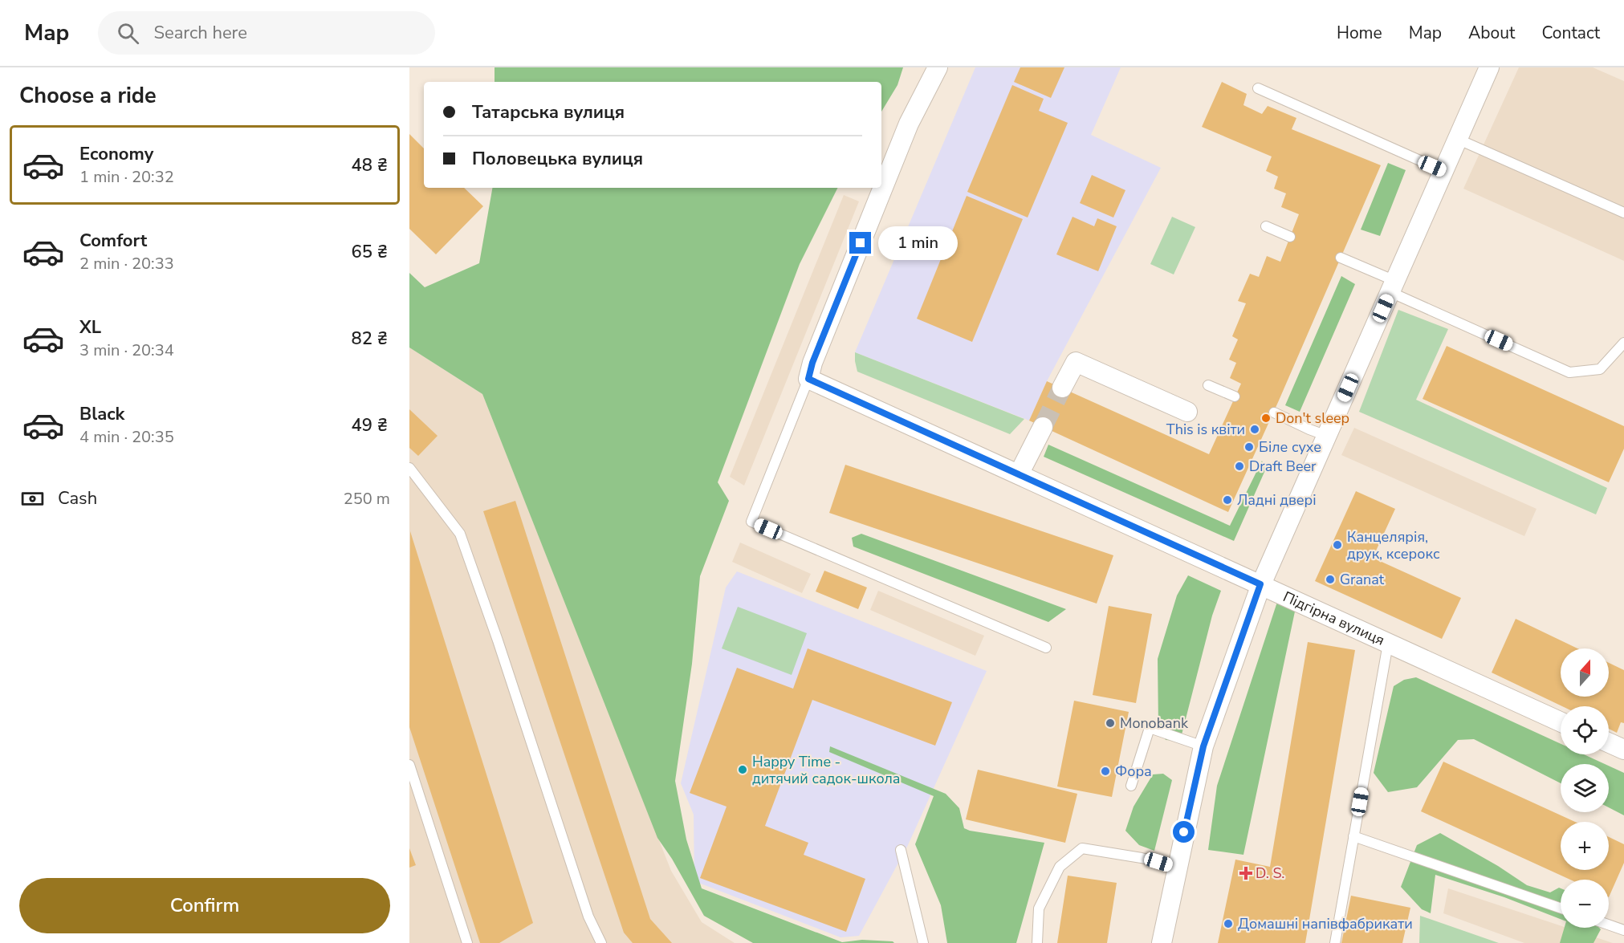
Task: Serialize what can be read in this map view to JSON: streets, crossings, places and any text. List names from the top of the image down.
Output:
{
  "streets": {
    "street": ["Підгірна вулиця"]
  },
  "places": {
    "other": [
      "Don't sleep",
      "This is квіти",
      "Біле сухе",
      "Draft Beer",
      "Ладні двері",
      "Канцелярія, друк, ксерокс",
      "Granat",
      "Monobank",
      "Happy Time - дитячий садок-школа",
      "Фора",
      "Домашні напівфабрикати"
    ],
    "health": ["D. S."]
  },
  "north": "top",
  "page": {
    "header": "Map",
    "search": "Search here",
    "nav": [
      "Home",
      "Map",
      "About",
      "Contact"
    ],
    "heading": "Choose a ride",
    "banner": ["Татарська вулиця", "Половецька вулиця"],
    "list": [
      {
        "name": "Economy",
        "note": "1 min · 20:32",
        "value": "48 ₴"
      },
      {
        "name": "Comfort",
        "note": "2 min · 20:33",
        "value": "65 ₴"
      },
      {
        "name": "XL",
        "note": "3 min · 20:34",
        "value": "82 ₴"
      },
      {
        "name": "Black",
        "note": "4 min · 20:35",
        "value": "49 ₴"
      }
    ],
    "bubble": "1 min",
    "pay": ["Cash", "250 m"],
    "map_buttons": ["+", "−"],
    "buttons": "Confirm"
  }
}
